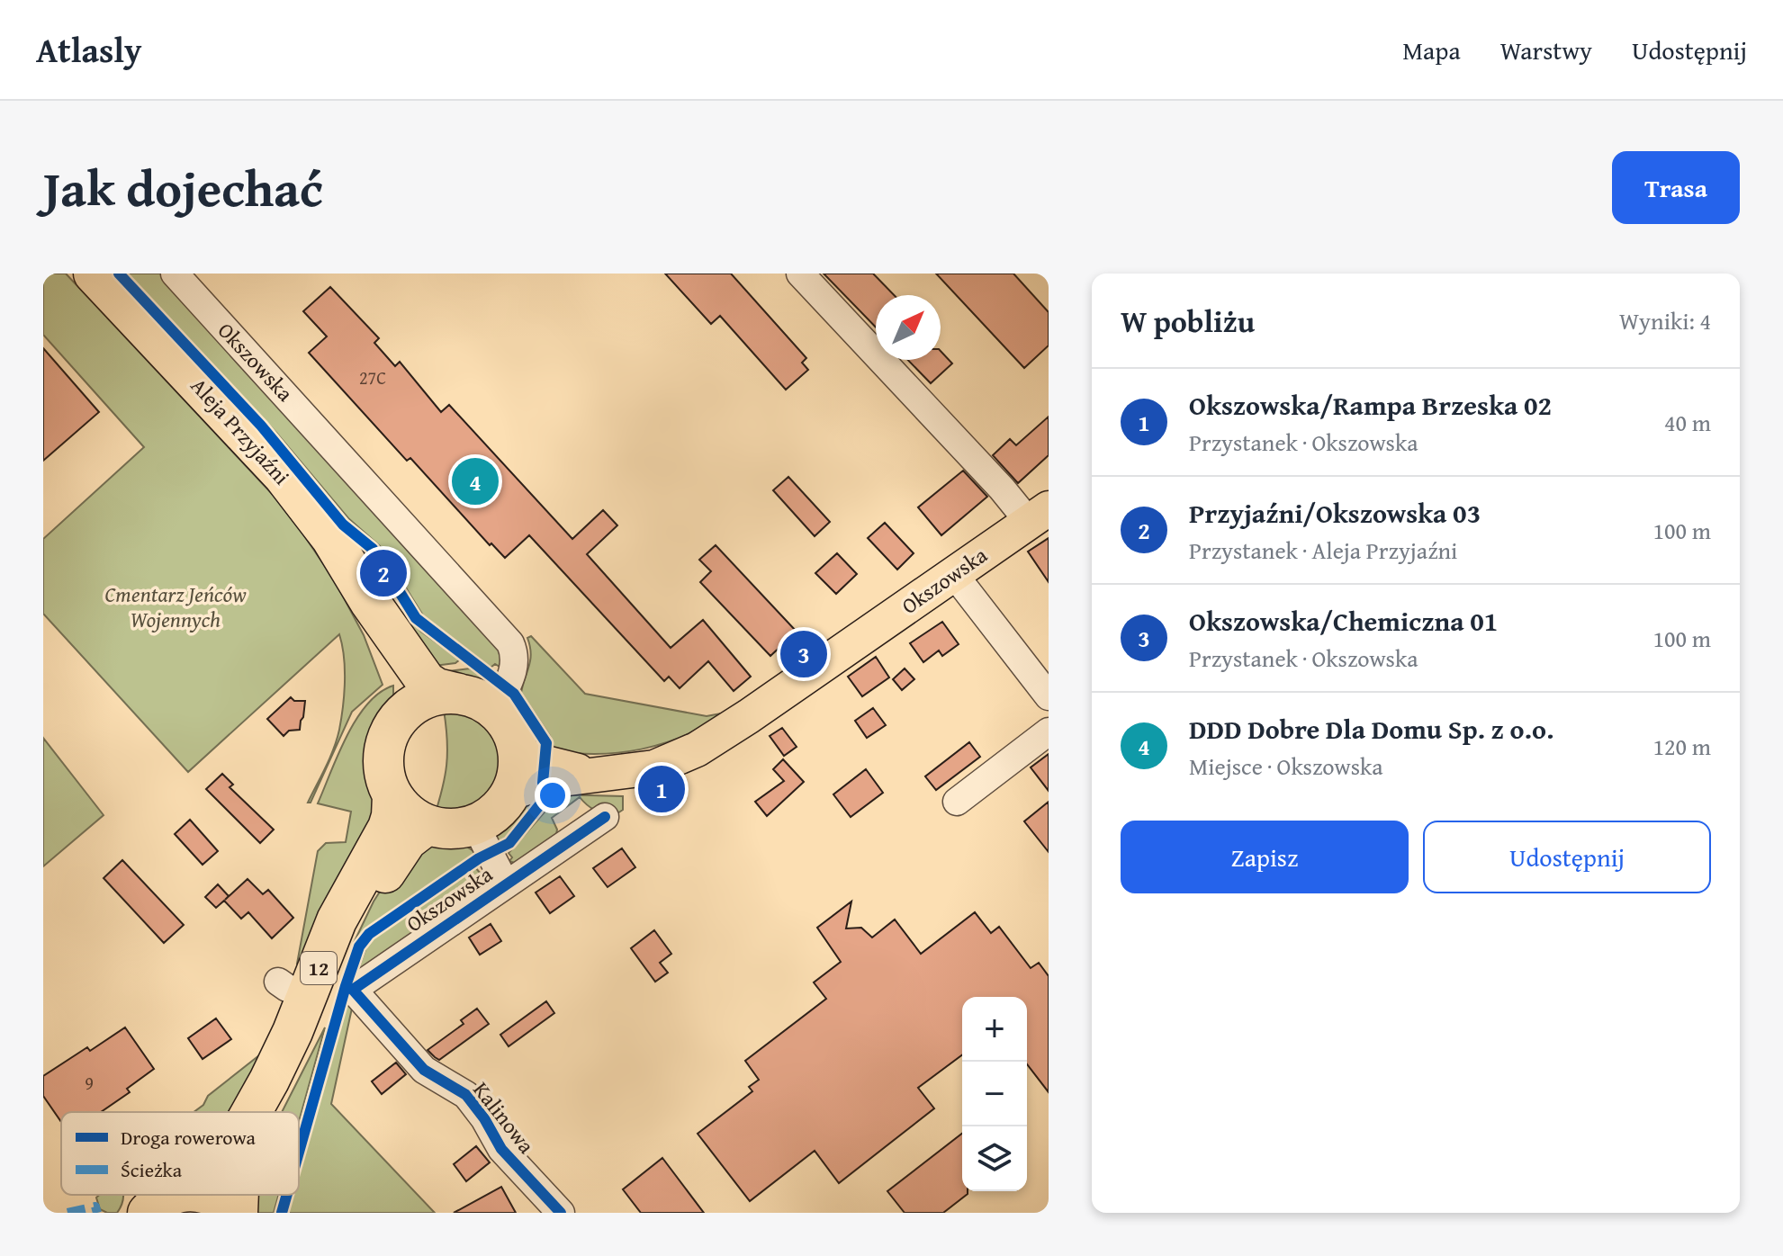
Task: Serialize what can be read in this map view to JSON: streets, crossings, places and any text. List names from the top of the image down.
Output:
{
  "streets": {
    "highway": ["Aleja Przyjaźni", "12"],
    "main road": ["Okszowska"],
    "street": ["Kalinowa"]
  },
  "crossings": [
    ["Okszowska", "Aleja Przyjaźni"],
    ["Okszowska", "12"],
    ["Okszowska", "Kalinowa"],
    ["Aleja Przyjaźni", "12"]
  ],
  "parks": ["Cmentarz Jeńców Wojennych"],
  "house_numbers": ["27C", "9"],
  "legend": ["Droga rowerowa", "Ścieżka"],
  "north": "top right",
  "page": {
    "header": "Atlasly",
    "nav": ["Mapa", "Warstwy", "Udostępnij"],
    "title": "Jak dojechać",
    "buttons": [
      "Trasa",
      ["Zapisz", "Udostępnij"]
    ],
    "heading": ["W pobliżu", "Wyniki: 4"],
    "list": [
      {
        "mark": "1",
        "name": "Okszowska/Rampa Brzeska 02",
        "note": "Przystanek · Okszowska",
        "value": "40 m"
      },
      {
        "mark": "2",
        "name": "Przyjaźni/Okszowska 03",
        "note": "Przystanek · Aleja Przyjaźni",
        "value": "100 m"
      },
      {
        "mark": "3",
        "name": "Okszowska/Chemiczna 01",
        "note": "Przystanek · Okszowska",
        "value": "100 m"
      },
      {
        "mark": "4",
        "name": "DDD Dobre Dla Domu Sp. z o.o.",
        "note": "Miejsce · Okszowska",
        "value": "120 m"
      }
    ],
    "pins": [
      "4",
      "2",
      "3",
      "1"
    ],
    "map_buttons": ["+", "−"]
  }
}
